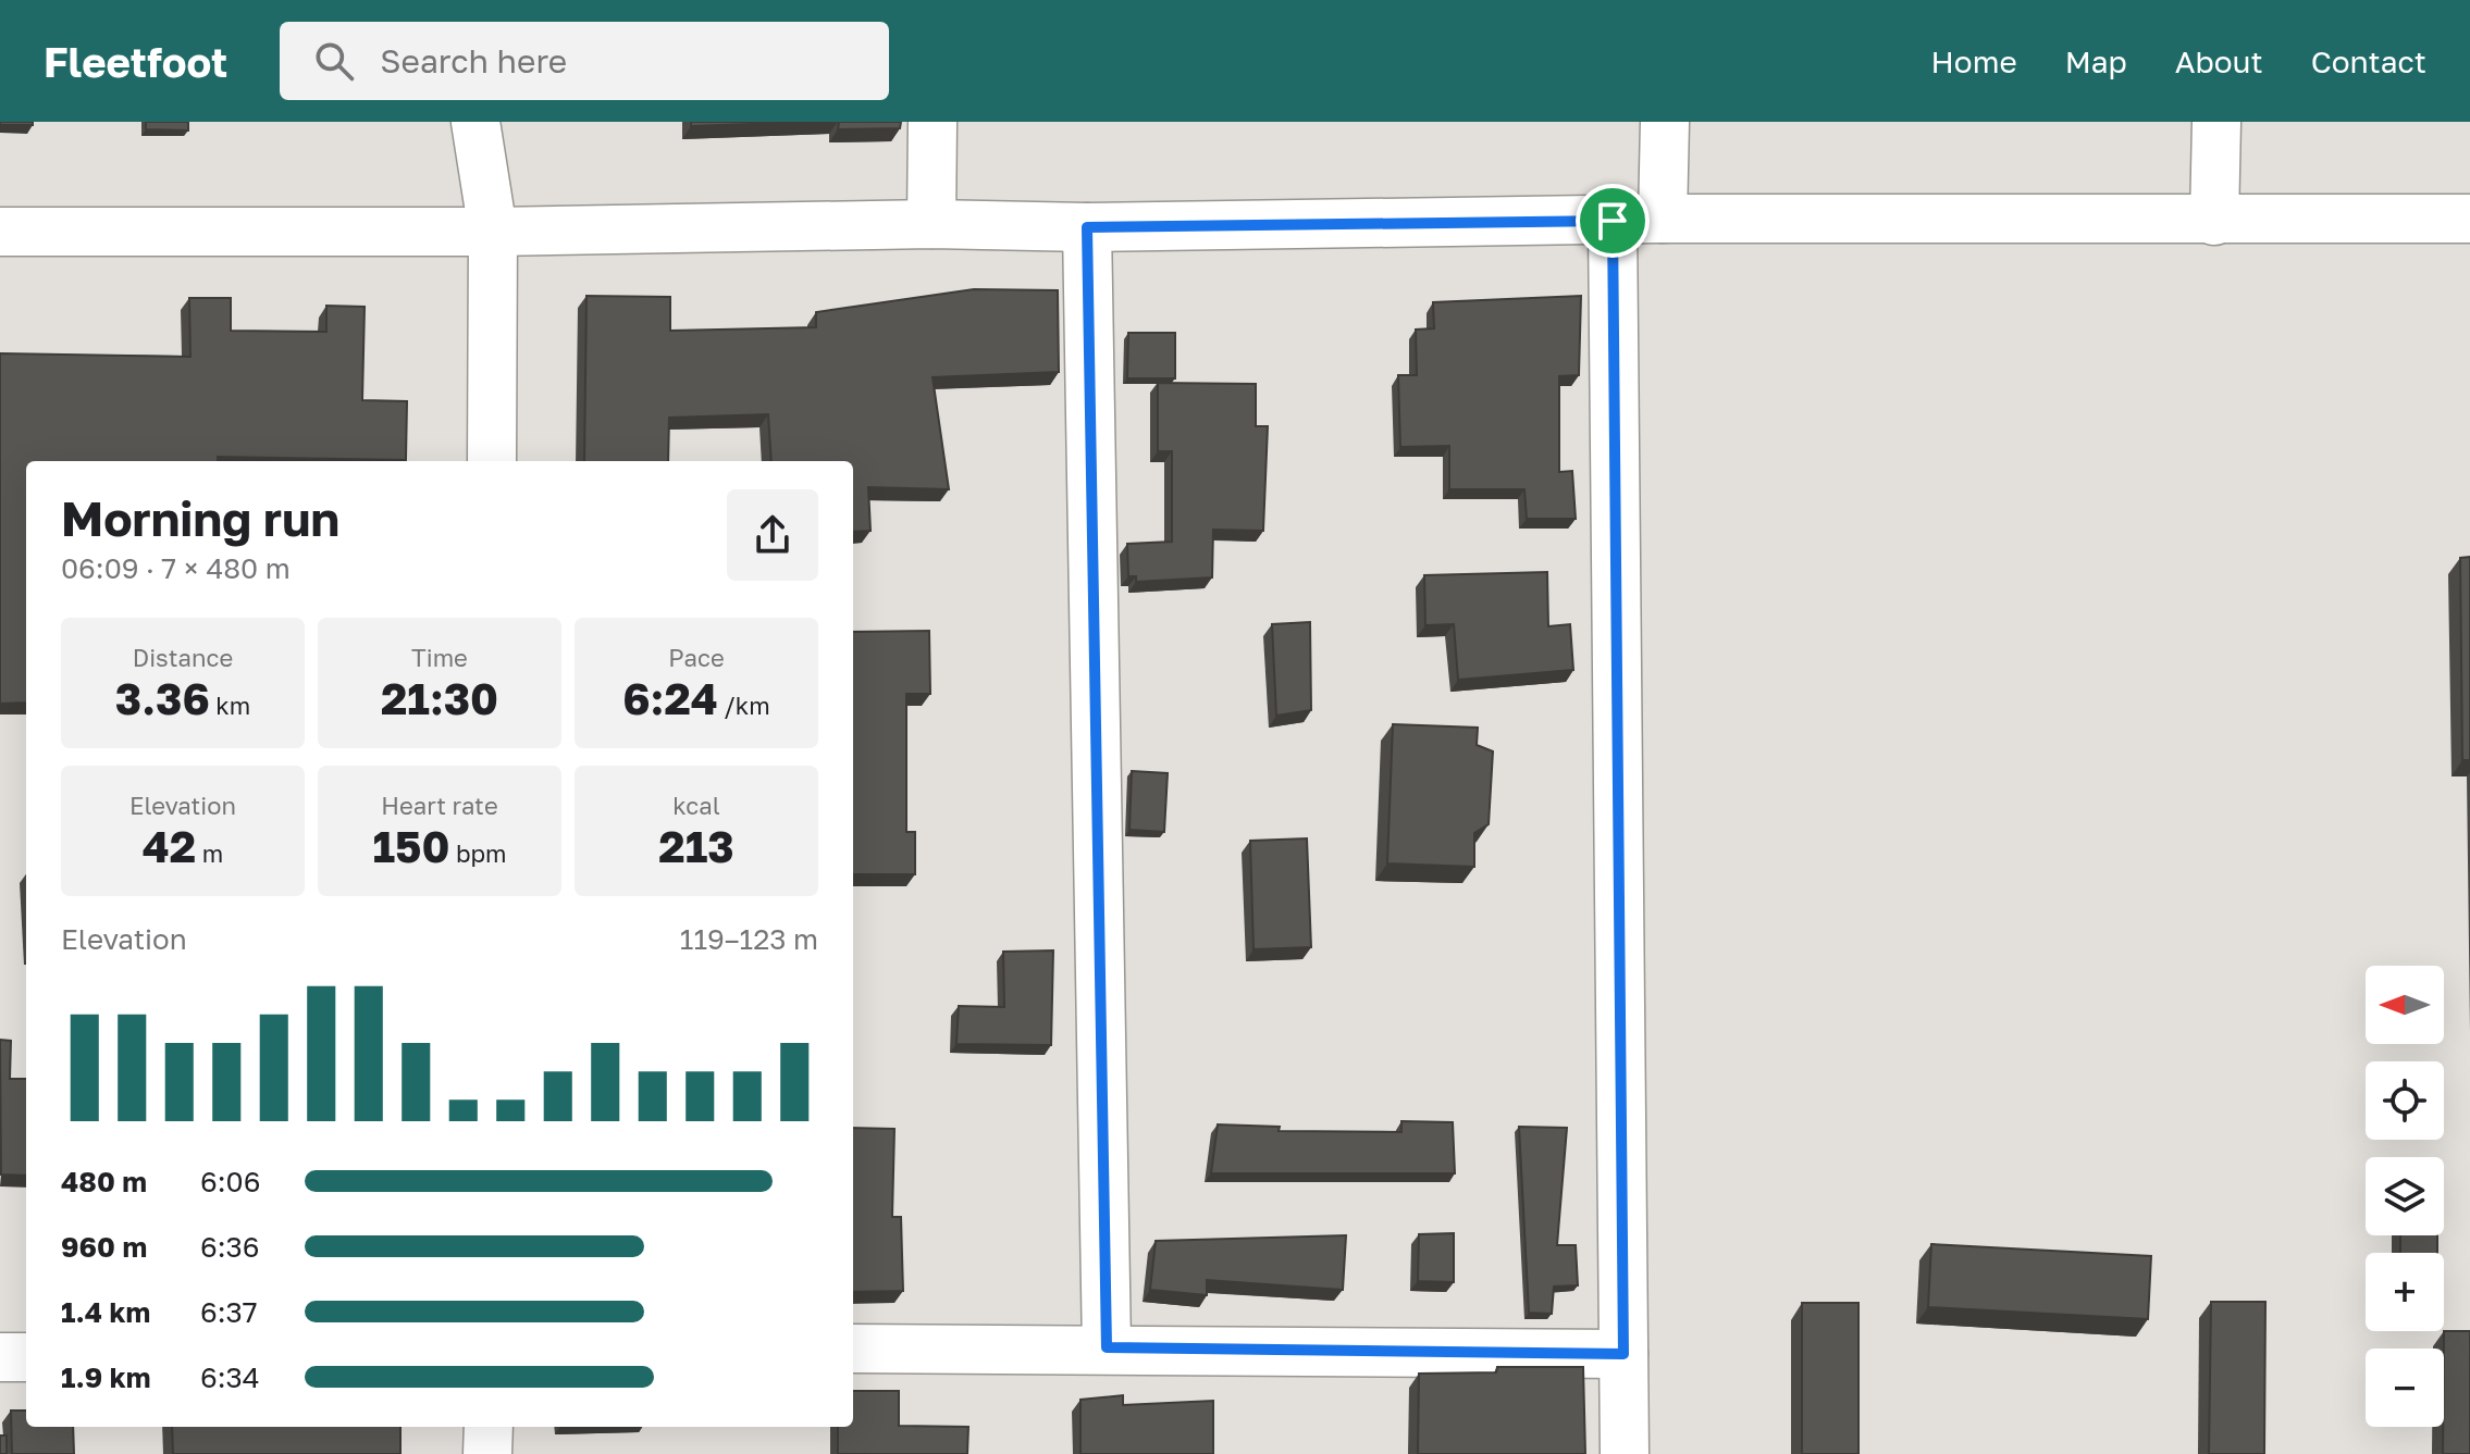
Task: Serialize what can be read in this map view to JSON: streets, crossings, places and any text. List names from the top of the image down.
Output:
{
  "north": "left",
  "page": {
    "header": "Fleetfoot",
    "search": "Search here",
    "nav": [
      "Home",
      "Map",
      "About",
      "Contact"
    ],
    "heading": ["Morning run", "06:09 · 7 × 480 m"],
    "stats": [
      ["Distance", "3.36 km"],
      ["Time", "21:30"],
      ["Pace", "6:24 /km"],
      ["Elevation", "42 m"],
      ["Heart rate", "150 bpm"],
      ["kcal", "213"]
    ],
    "chart": ["Elevation", "119–123 m"],
    "map_buttons": ["+", "−"],
    "list": [
      {
        "name": "480 m",
        "note": "6:06"
      },
      {
        "name": "960 m",
        "note": "6:36"
      },
      {
        "name": "1.4 km",
        "note": "6:37"
      },
      {
        "name": "1.9 km",
        "note": "6:34"
      }
    ]
  }
}
